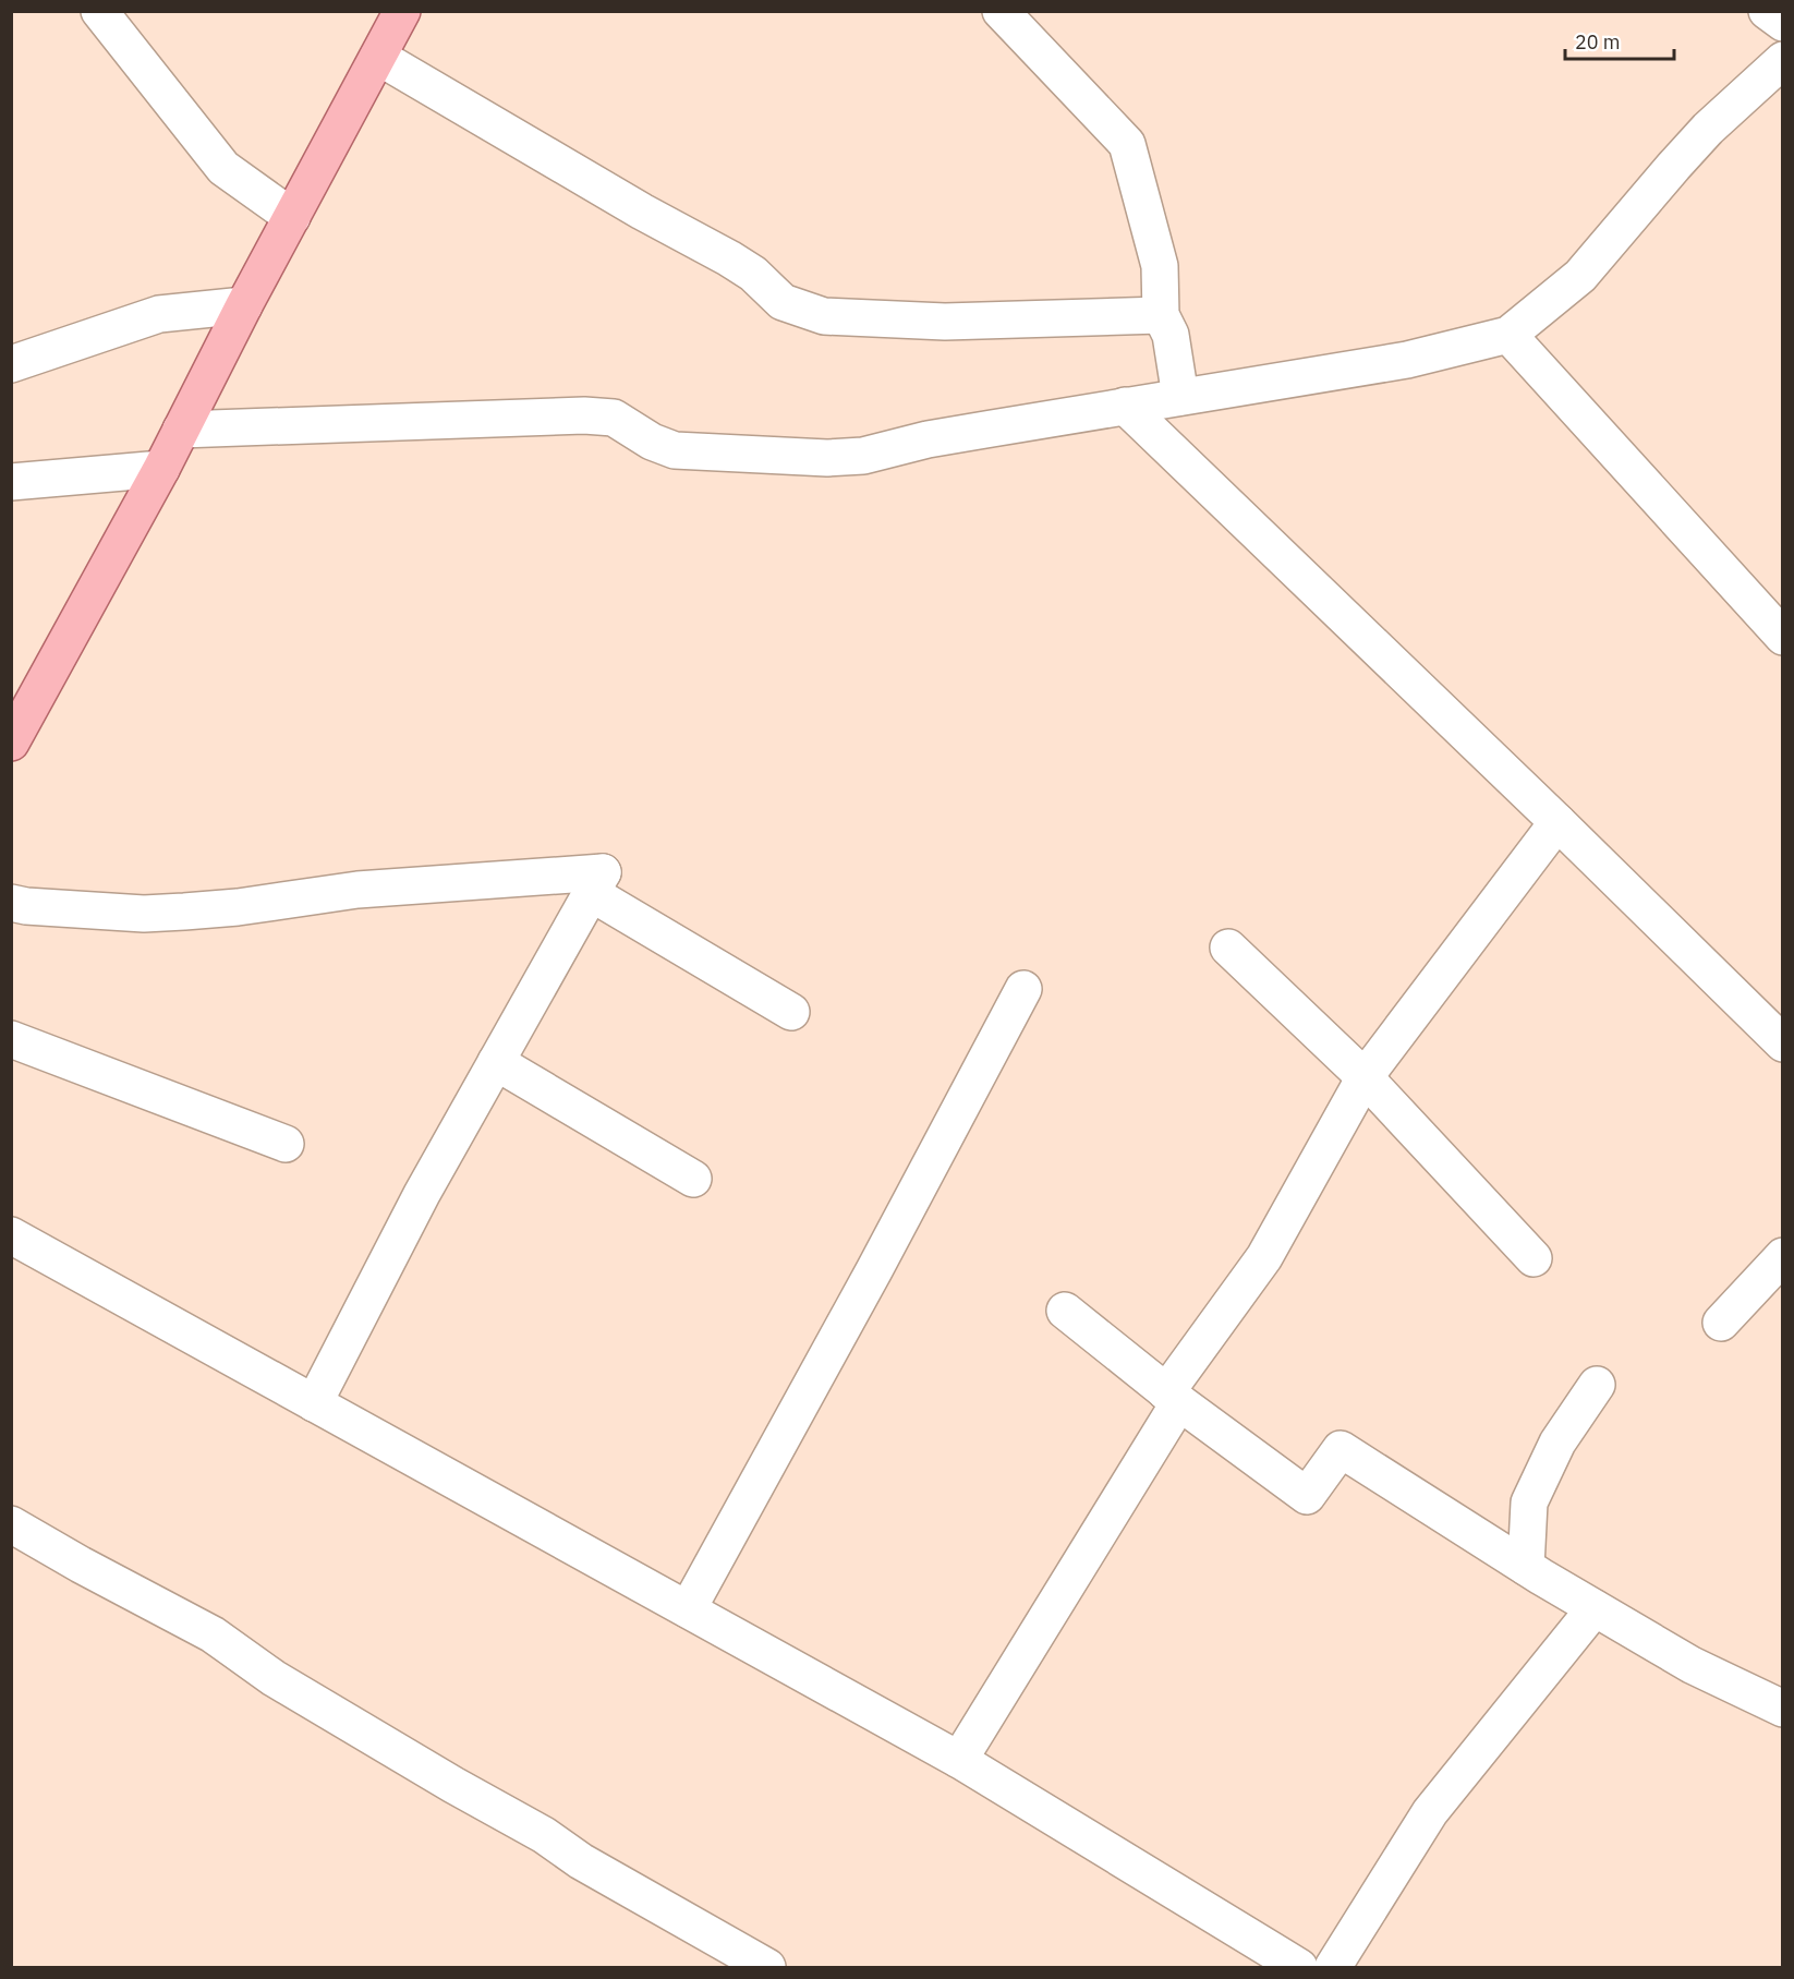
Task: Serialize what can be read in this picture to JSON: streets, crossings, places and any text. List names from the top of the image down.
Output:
{
  "scale_bar": "20 m"
}
